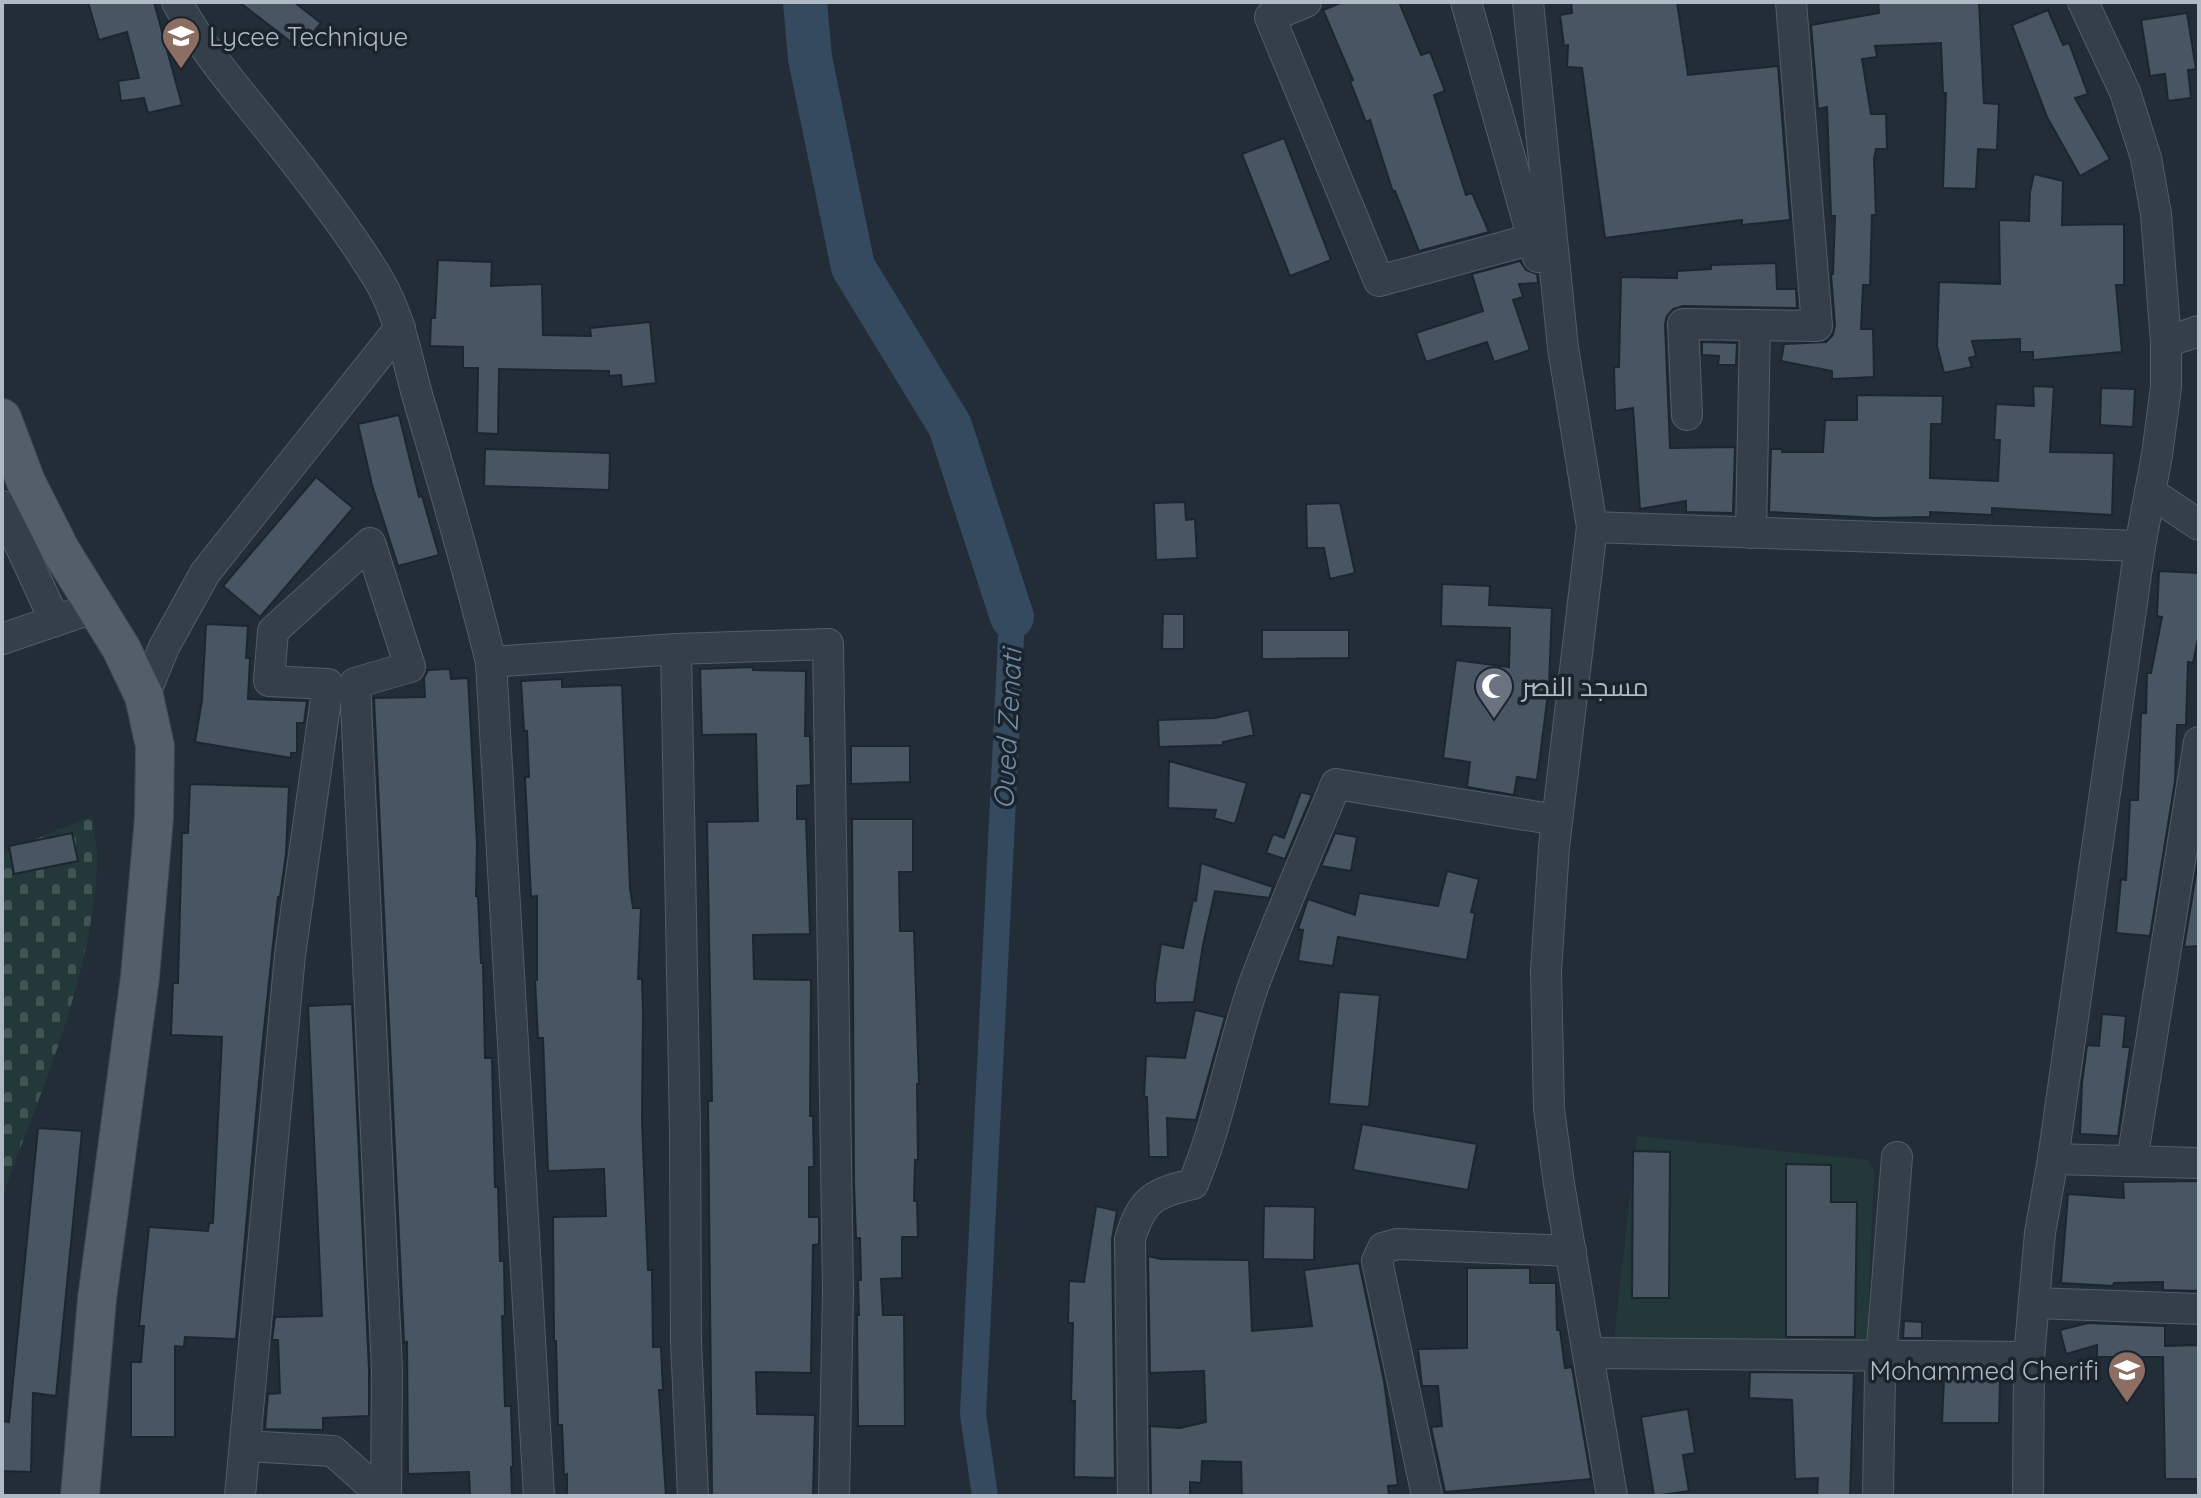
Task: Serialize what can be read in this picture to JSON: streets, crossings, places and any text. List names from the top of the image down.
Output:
{
  "water": ["Oued Zenati"],
  "places": {
    "school or university": ["Lycee Technique", "Mohammed Cherifi"],
    "mosque": ["مسجد النصر"]
  }
}
